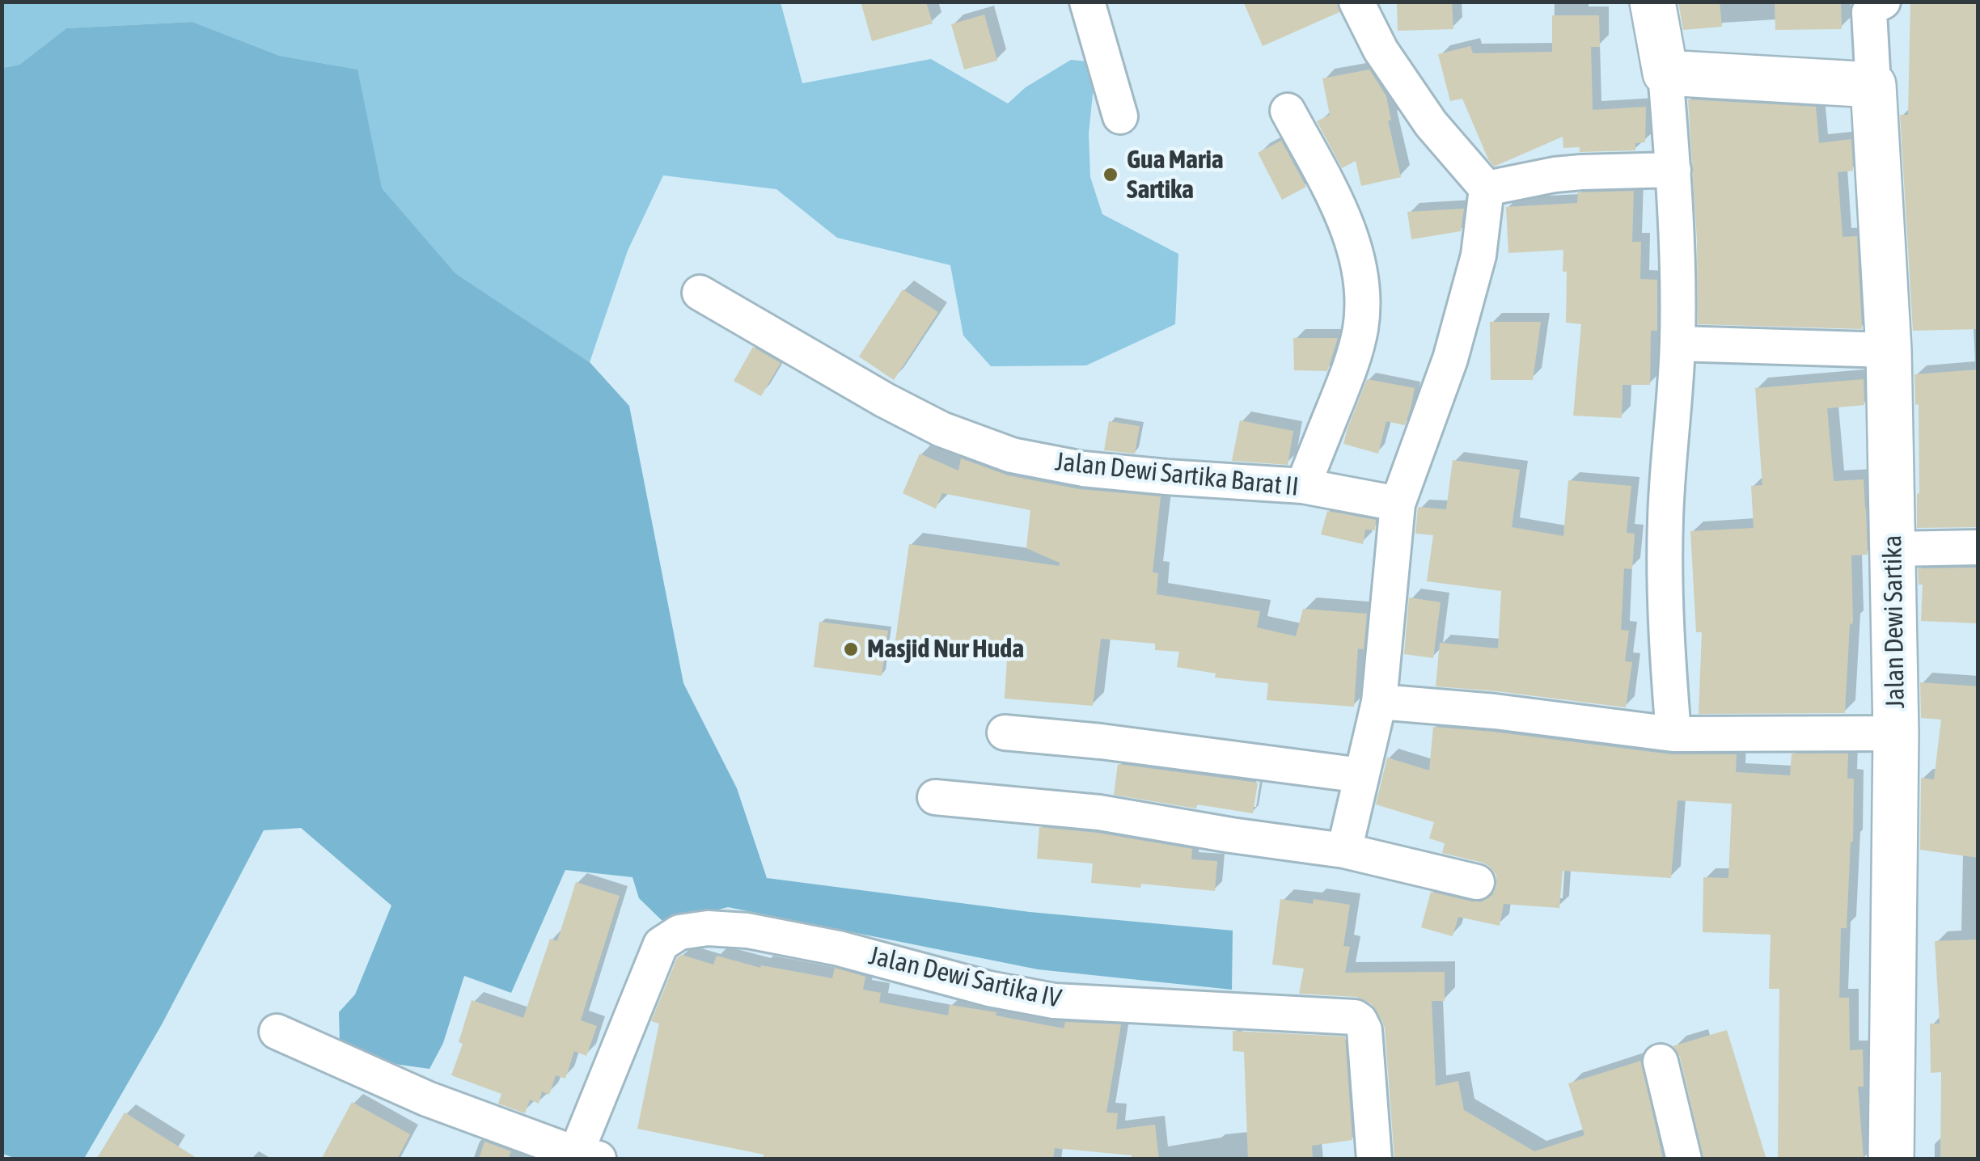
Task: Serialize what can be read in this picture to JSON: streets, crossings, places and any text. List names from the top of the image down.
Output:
{
  "streets": {
    "street": ["Jalan Dewi Sartika Barat II", "Jalan Dewi Sartika", "Jalan Dewi Sartika IV"]
  },
  "places": ["Gua Maria Sartika", "Masjid Nur Huda"]
}
